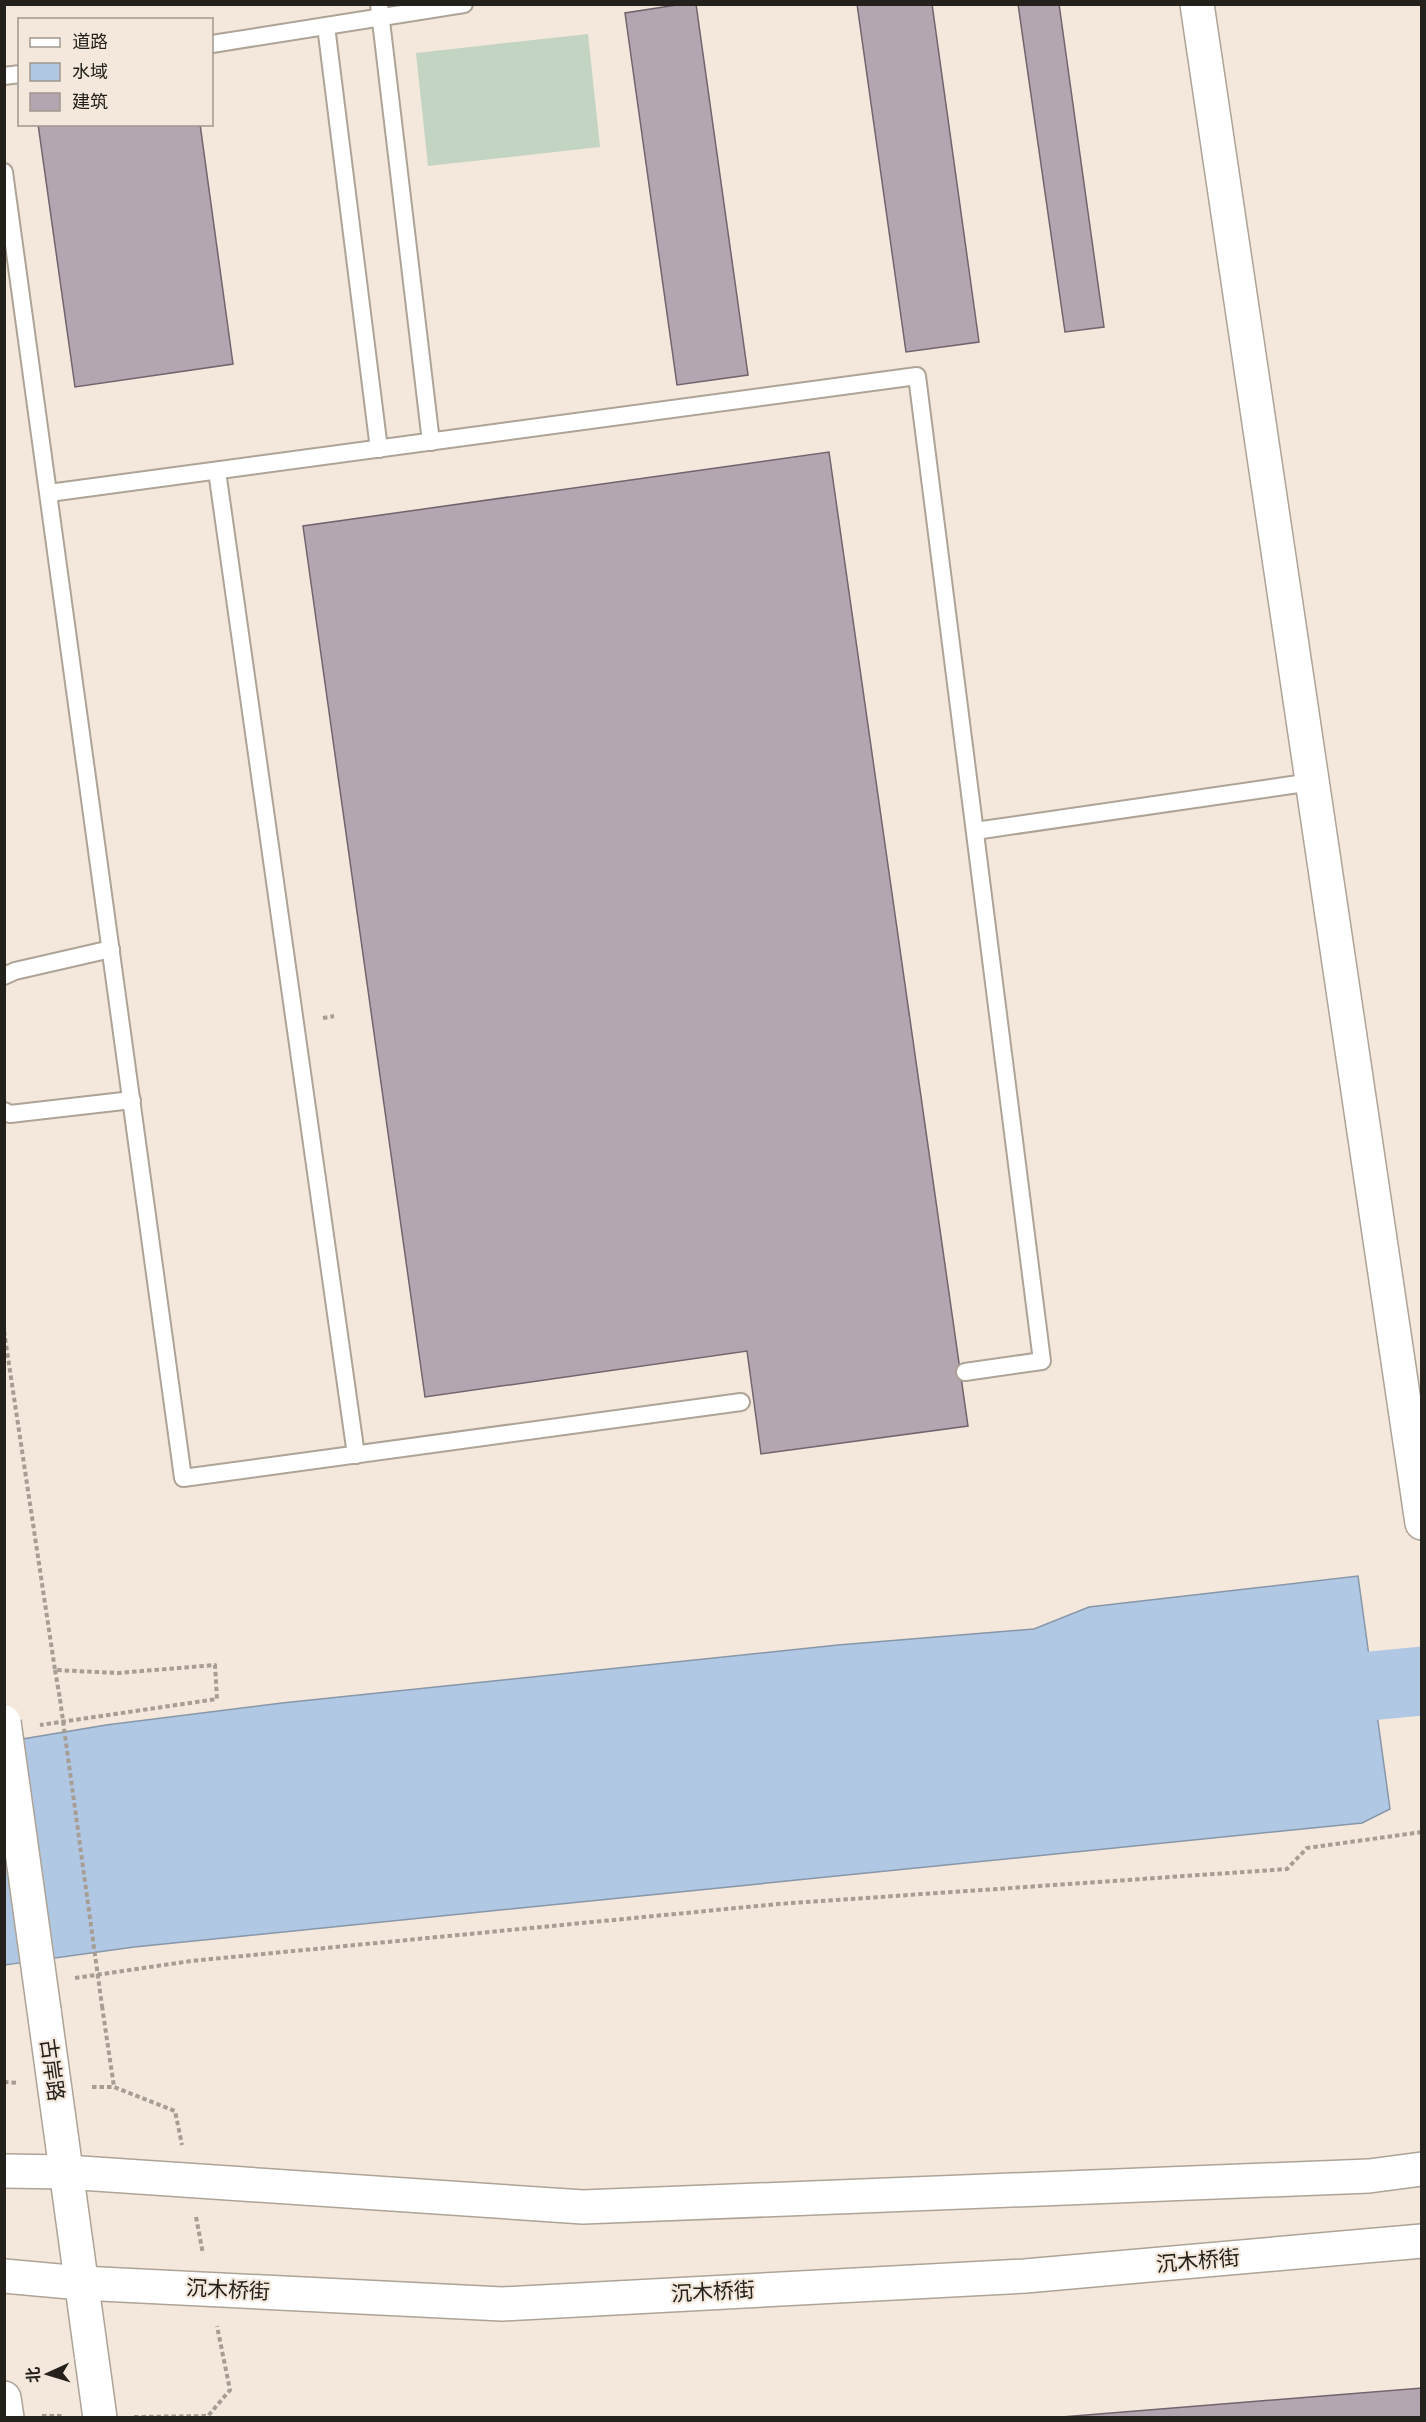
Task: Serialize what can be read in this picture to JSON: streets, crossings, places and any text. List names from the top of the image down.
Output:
{
  "streets": {
    "street": ["古岸路", "沉木桥街"]
  },
  "crossings": [
    ["古岸路", "沉木桥街"]
  ],
  "legend": ["道路", "水域", "建筑"],
  "north": "left"
}
